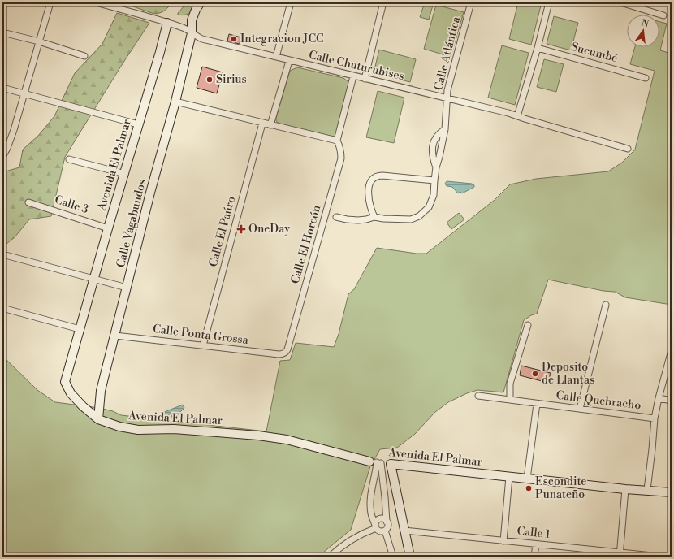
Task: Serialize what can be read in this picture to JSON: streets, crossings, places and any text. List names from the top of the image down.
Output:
{
  "streets": {
    "street": [
      "Sucumbé",
      "Calle Atlántica",
      "Calle Chuturubises",
      "Avenida El Palmar",
      "Calle 3",
      "Calle Vagabundos",
      "Calle El Paúro",
      "Calle El Horcón",
      "Calle Ponta Grossa",
      "Calle Quebracho",
      "Calle 1"
    ]
  },
  "crossings": [
    ["Calle Atlántica", "Calle Chuturubises"],
    ["Calle Chuturubises", "Avenida El Palmar"],
    ["Calle Chuturubises", "Calle Vagabundos"],
    ["Avenida El Palmar", "Calle 3"],
    ["Avenida El Palmar", "Calle Vagabundos"],
    ["Calle Vagabundos", "Calle Ponta Grossa"],
    ["Calle El Paúro", "Calle Ponta Grossa"],
    ["Calle El Horcón", "Calle Ponta Grossa"]
  ],
  "places": {
    "other": [
      "Integracion JCC",
      "Sirius",
      "Deposito de Llantas",
      "Escondite Punateño"
    ],
    "health": ["OneDay"]
  },
  "north": "top"
}
